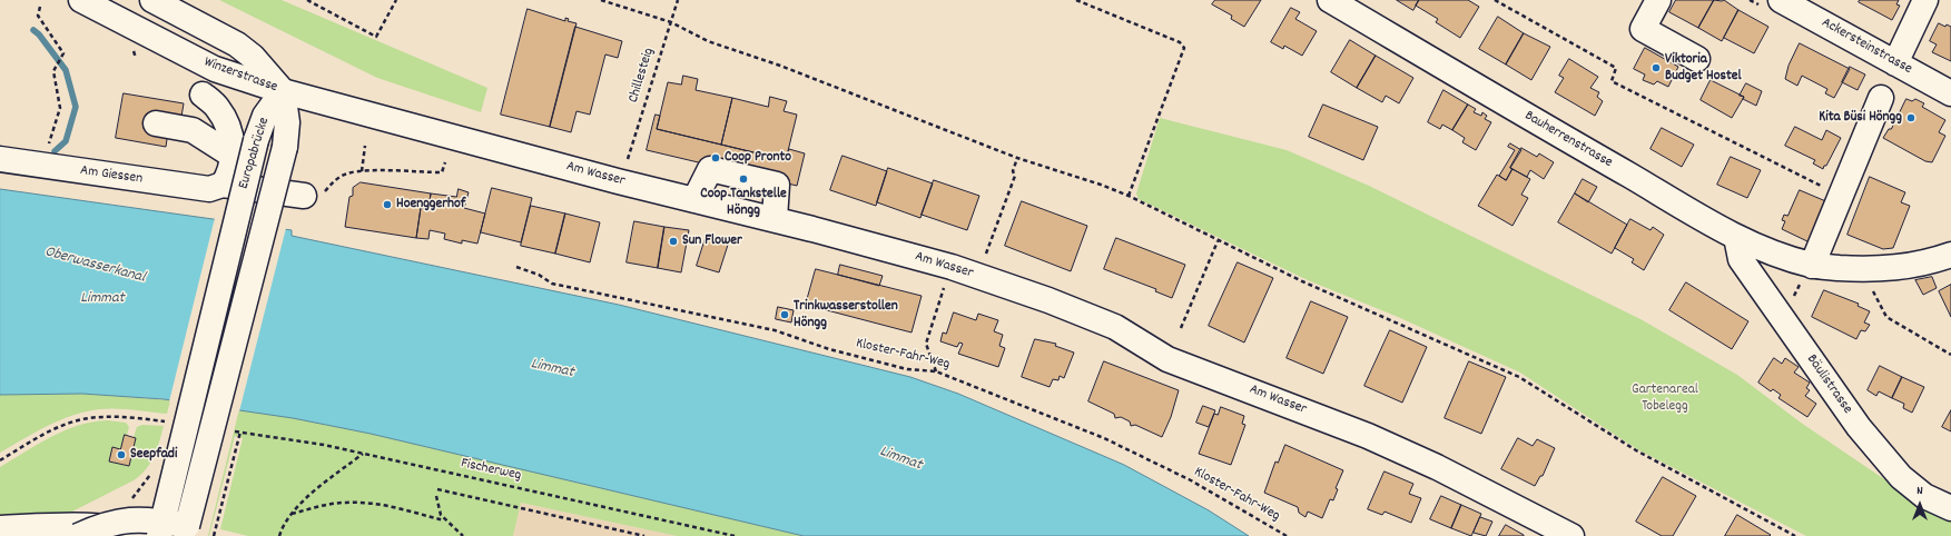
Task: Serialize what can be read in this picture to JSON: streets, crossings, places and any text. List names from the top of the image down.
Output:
{
  "streets": {
    "street": [
      "Ackersteinstrasse",
      "Winzerstrasse",
      "Bauherrenstrasse",
      "Europabrücke",
      "Am Wasser",
      "Am Giessen",
      "Bäulistrasse"
    ],
    "path": ["Chillesteig", "Kloster-Fahr-Weg", "Fischerweg"]
  },
  "crossings": [
    ["Winzerstrasse", "Europabrücke"],
    ["Winzerstrasse", "Am Wasser"],
    ["Bauherrenstrasse", "Bäulistrasse"],
    ["Europabrücke", "Am Wasser"]
  ],
  "water": ["Oberwasserkanal", "Limmat"],
  "parks": ["Gartenareal Tobelegg"],
  "places": [
    "Viktoria Budget Hostel",
    "Kita Büsi Höngg",
    "Coop Pronto",
    "Coop Tankstelle Höngg",
    "Hoenggerhof",
    "Sun Flower",
    "Trinkwasserstollen Höngg",
    "Seepfadi"
  ],
  "north": "top"
}
